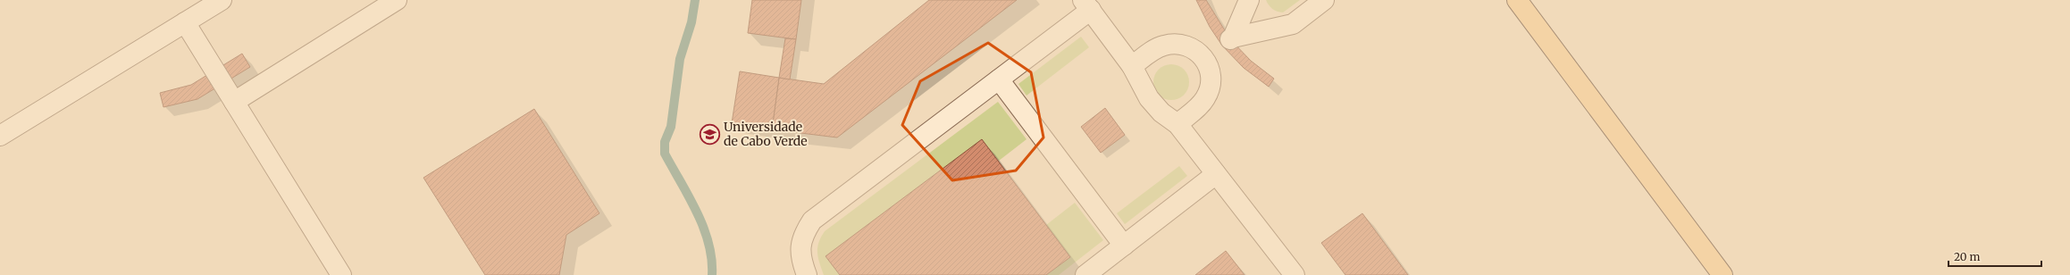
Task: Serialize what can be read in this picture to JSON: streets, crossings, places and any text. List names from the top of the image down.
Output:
{
  "places": {
    "school or university": ["Universidade de Cabo Verde"]
  },
  "scale_bar": "20 m"
}
